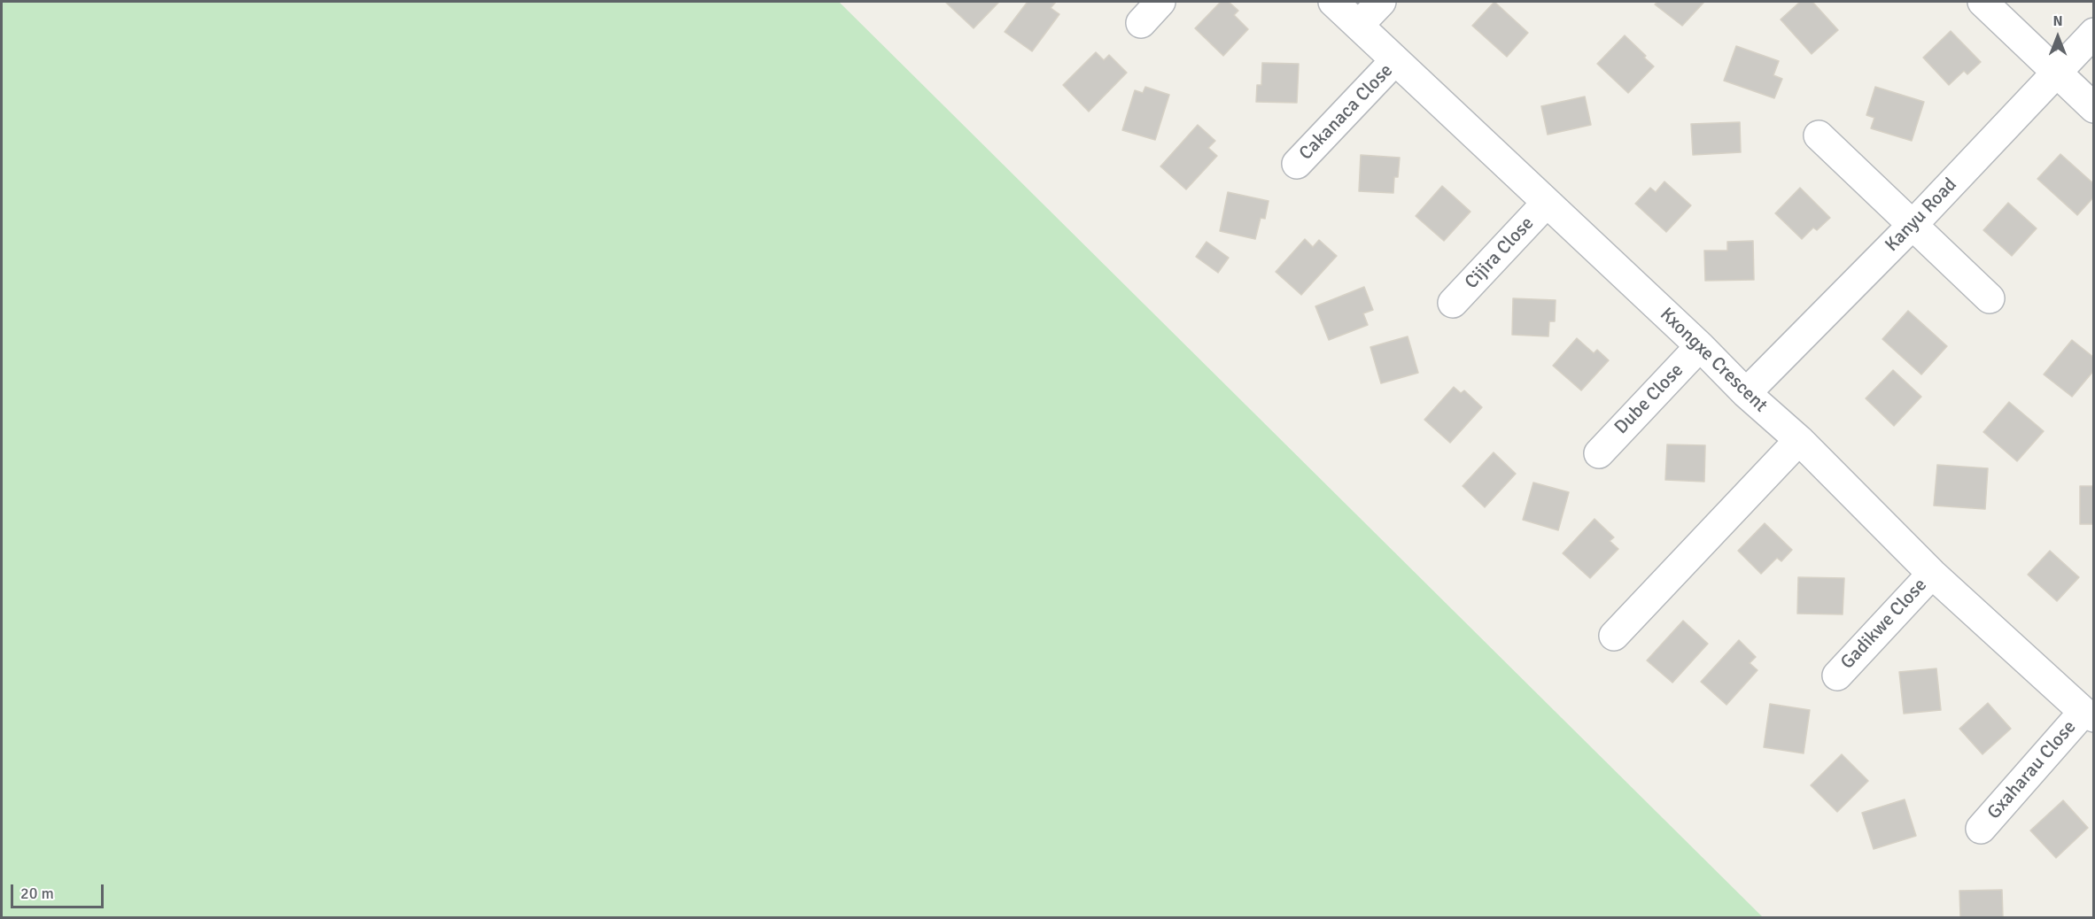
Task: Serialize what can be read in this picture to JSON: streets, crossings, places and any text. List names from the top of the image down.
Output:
{
  "streets": {
    "street": [
      "Cakanaca Close",
      "Kanyu Road",
      "Cijira Close",
      "Kxongxe Crescent",
      "Dube Close",
      "Gadikwe Close",
      "Gxaharau Close"
    ]
  },
  "crossings": [
    ["Cakanaca Close", "Kxongxe Crescent"],
    ["Kanyu Road", "Kxongxe Crescent"],
    ["Cijira Close", "Kxongxe Crescent"],
    ["Kxongxe Crescent", "Dube Close"],
    ["Kxongxe Crescent", "Gadikwe Close"],
    ["Kxongxe Crescent", "Gxaharau Close"]
  ],
  "scale_bar": "20 m",
  "north": "top"
}
